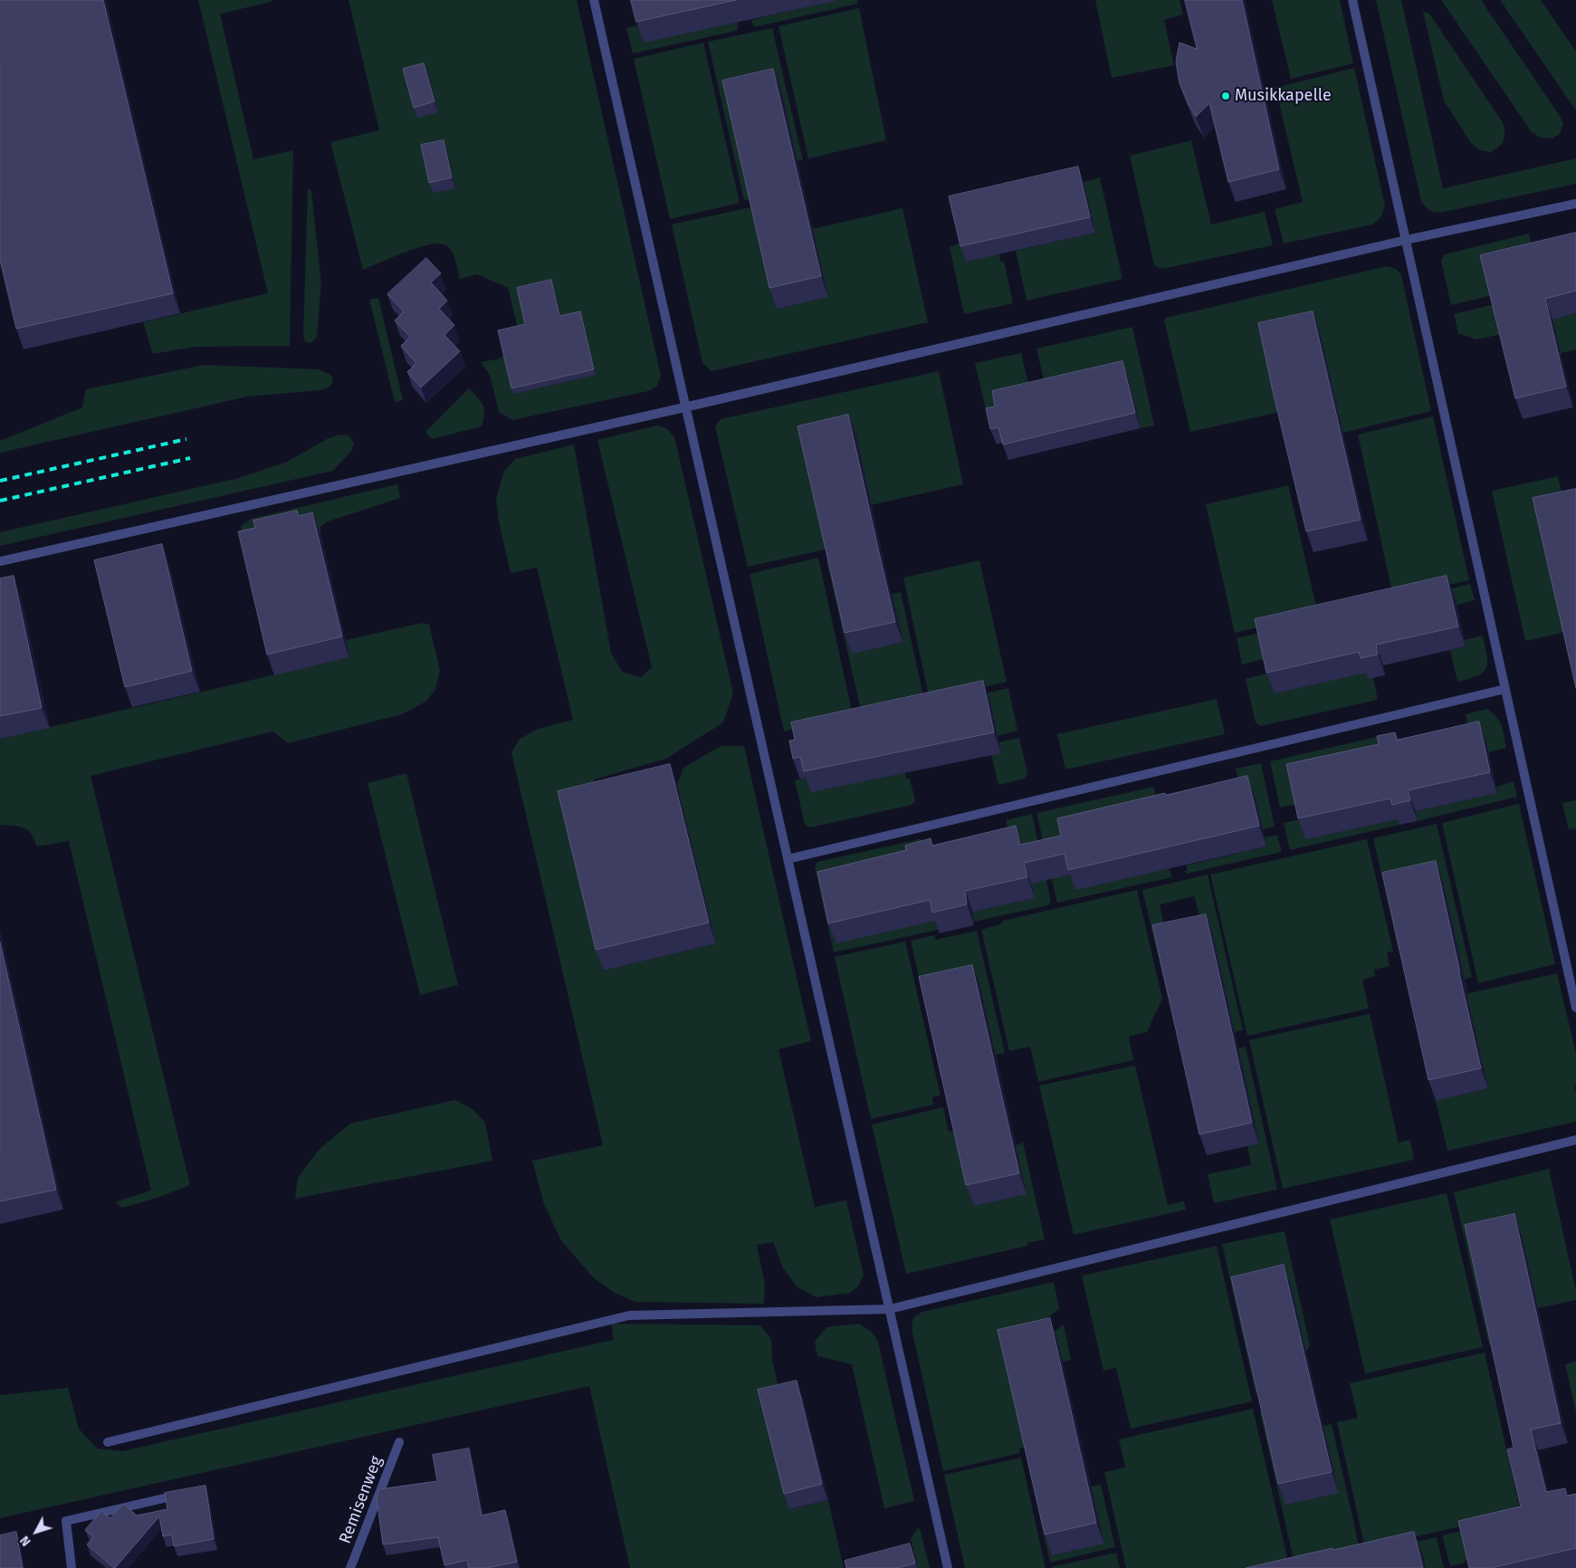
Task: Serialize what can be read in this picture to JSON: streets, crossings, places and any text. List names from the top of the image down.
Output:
{
  "streets": {
    "street": ["Remisenweg"]
  },
  "places": ["Musikkapelle"],
  "north": "bottom left"
}
